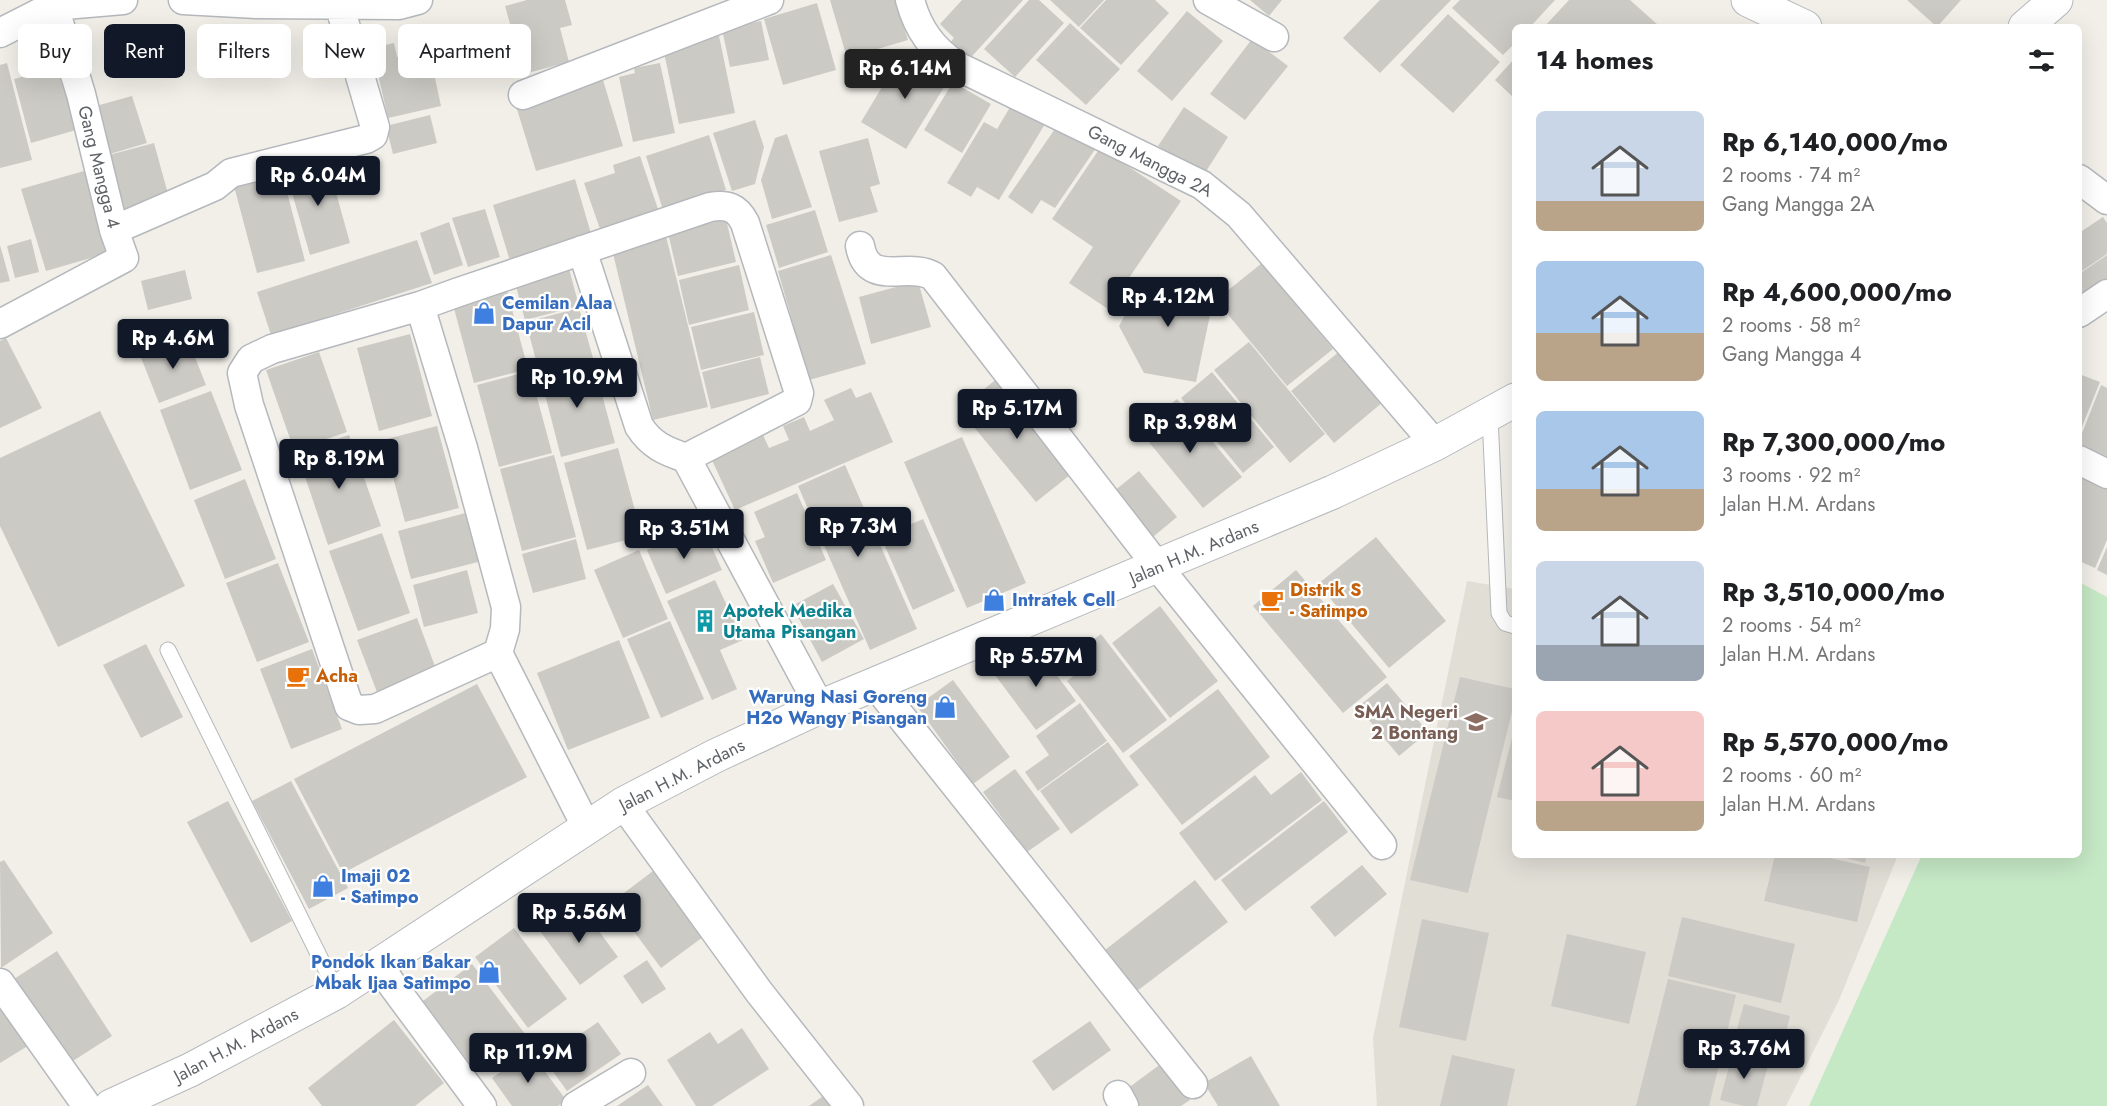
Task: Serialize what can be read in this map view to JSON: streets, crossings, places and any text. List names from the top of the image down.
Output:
{
  "streets": {
    "street": ["Gang Mangga 2A", "Gang Mangga 4", "Jalan H.M. Ardans"]
  },
  "crossings": [
    ["Gang Mangga 2A", "Jalan H.M. Ardans"]
  ],
  "places": {
    "shop": [
      "Cemilan Alaa Dapur Acil",
      "Intratek Cell",
      "Warung Nasi Goreng H2o Wangy Pisangan",
      "Imaji 02 - Satimpo",
      "Pondok Ikan Bakar Mbak Ijaa Satimpo"
    ],
    "cafe": ["Distrik S - Satimpo", "Acha"],
    "building": ["Apotek Medika Utama Pisangan"],
    "school or university": ["SMA Negeri 2 Bontang"]
  },
  "page": {
    "chip": [
      "Buy",
      "Rent",
      "Filters",
      "New",
      "Apartment"
    ],
    "heading": "14 homes",
    "price": [
      "Rp 6.14M",
      "Rp 6.04M",
      "Rp 4.12M",
      "Rp 4.6M",
      "Rp 10.9M",
      "Rp 5.17M",
      "Rp 3.98M",
      "Rp 8.19M",
      "Rp 7.3M",
      "Rp 3.51M",
      "Rp 5.57M",
      "Rp 5.56M",
      "Rp 3.76M",
      "Rp 11.9M"
    ],
    "list": [
      {
        "name": "Rp 6,140,000/mo",
        "note": "2 rooms · 74 m² · Gang Mangga 2A"
      },
      {
        "name": "Rp 4,600,000/mo",
        "note": "2 rooms · 58 m² · Gang Mangga 4"
      },
      {
        "name": "Rp 7,300,000/mo",
        "note": "3 rooms · 92 m² · Jalan H.M. Ardans"
      },
      {
        "name": "Rp 3,510,000/mo",
        "note": "2 rooms · 54 m² · Jalan H.M. Ardans"
      },
      {
        "name": "Rp 5,570,000/mo",
        "note": "2 rooms · 60 m² · Jalan H.M. Ardans"
      }
    ]
  }
}
